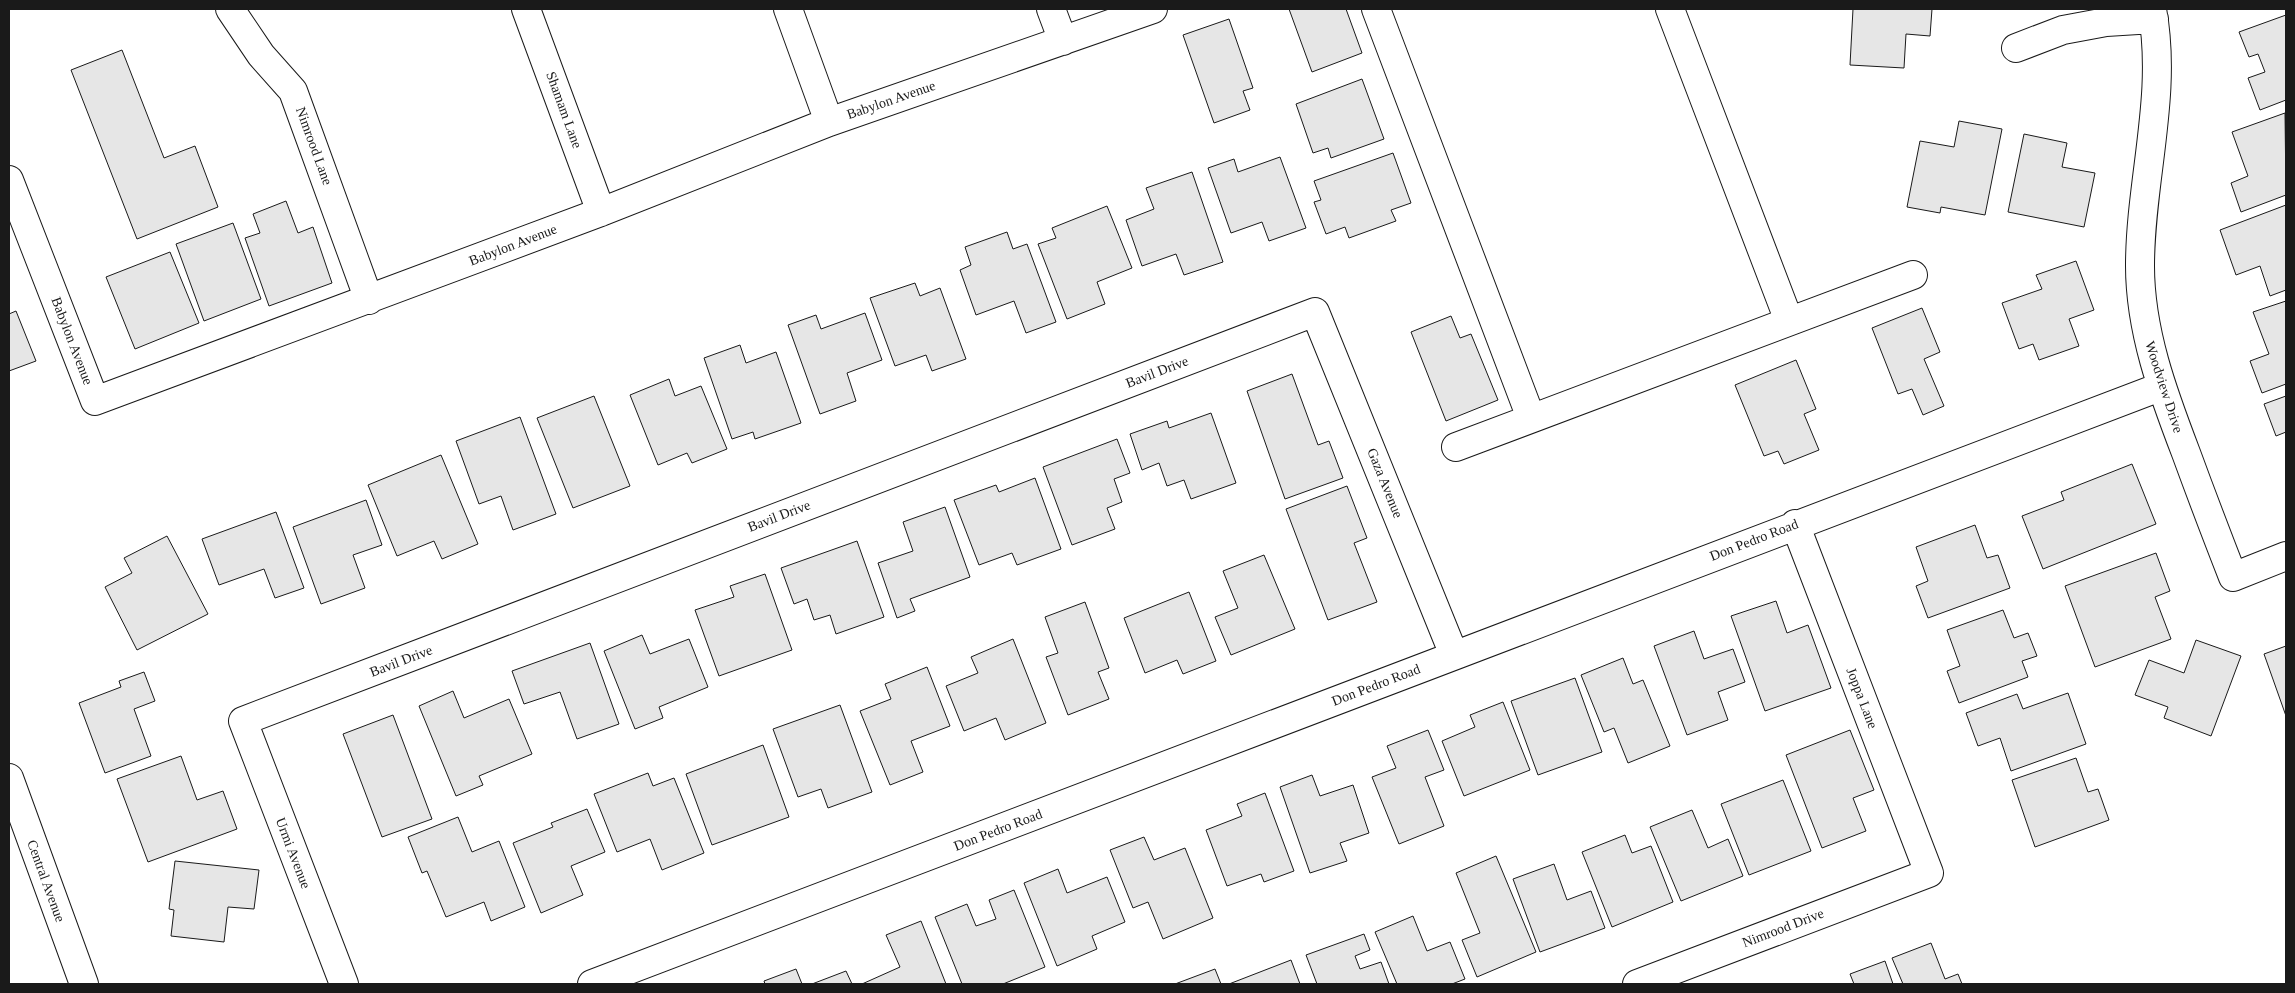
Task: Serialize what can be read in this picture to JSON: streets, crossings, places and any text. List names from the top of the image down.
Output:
{
  "streets": {
    "street": [
      "Babylon Avenue",
      "Shamam Lane",
      "Nimrood Lane",
      "Bavil Drive",
      "Woodview Drive",
      "Gaza Avenue",
      "Don Pedro Road",
      "Joppa Lane",
      "Urmi Avenue",
      "Central Avenue",
      "Nimrood Drive"
    ]
  },
  "crossings": [
    ["Babylon Avenue", "Shamam Lane"],
    ["Babylon Avenue", "Nimrood Lane"],
    ["Bavil Drive", "Gaza Avenue"],
    ["Bavil Drive", "Urmi Avenue"],
    ["Woodview Drive", "Don Pedro Road"],
    ["Gaza Avenue", "Don Pedro Road"],
    ["Don Pedro Road", "Joppa Lane"],
    ["Joppa Lane", "Nimrood Drive"]
  ]
}
